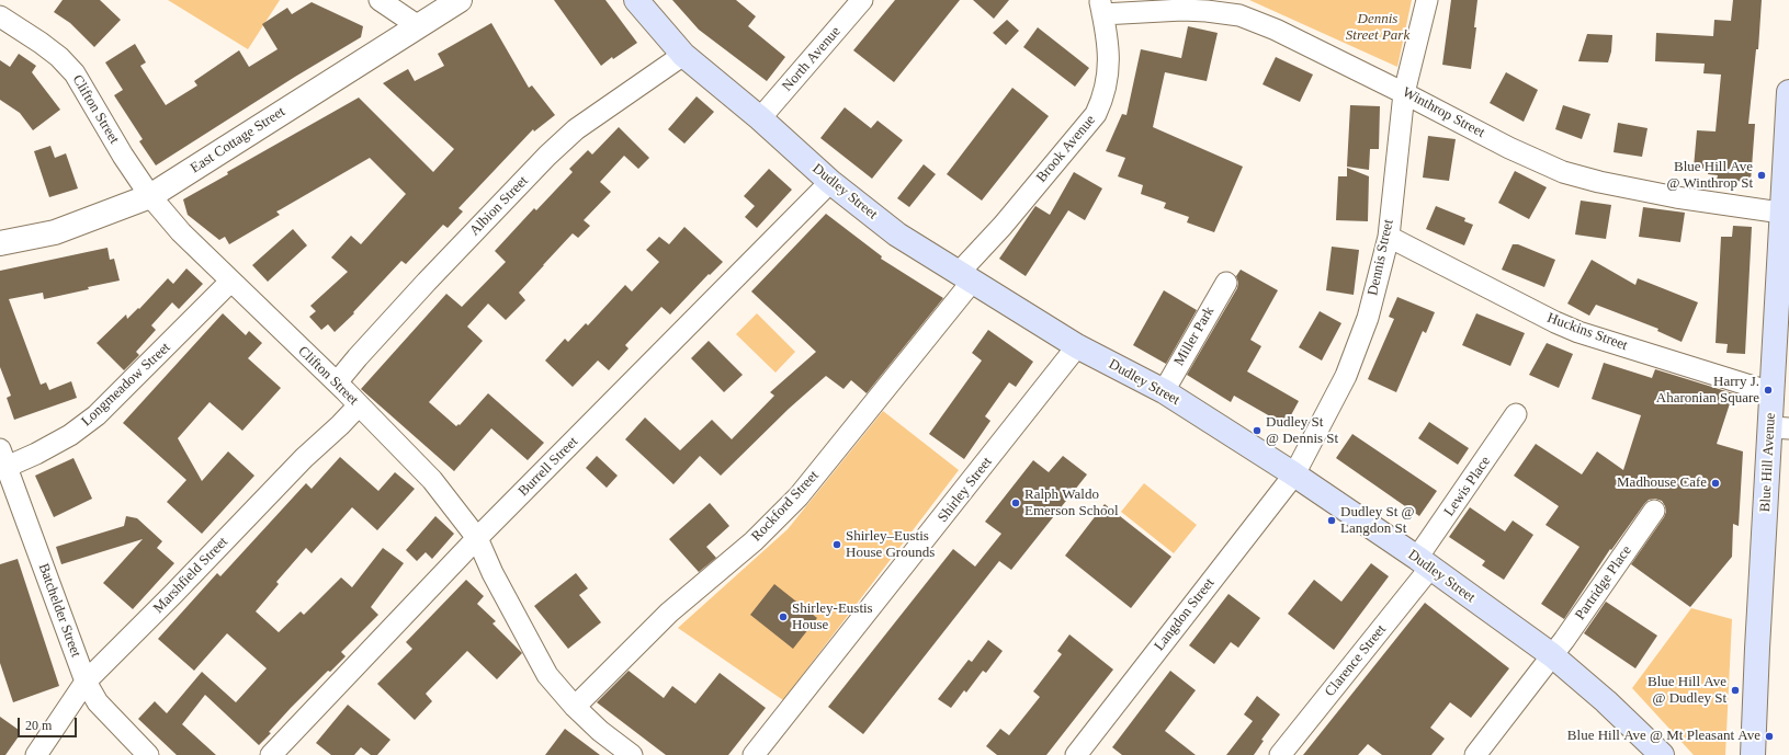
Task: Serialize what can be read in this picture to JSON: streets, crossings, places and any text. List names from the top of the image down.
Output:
{
  "streets": {
    "main road": ["Dudley Street", "Blue Hill Avenue"],
    "street": [
      "North Avenue",
      "Clifton Street",
      "Winthrop Street",
      "East Cottage Street",
      "Brook Avenue",
      "Albion Street",
      "Dennis Street",
      "Huckins Street",
      "Miller Park",
      "Longmeadow Street",
      "Burrell Street",
      "Lewis Place",
      "Shirley Street",
      "Rockford Street",
      "Marshfield Street",
      "Partridge Place",
      "Batchelder Street",
      "Langdon Street",
      "Clarence Street"
    ]
  },
  "crossings": [
    ["North Avenue", "Dudley Street"],
    ["Clifton Street", "East Cottage Street"],
    ["Clifton Street", "Albion Street"],
    ["Clifton Street", "Longmeadow Street"],
    ["Clifton Street", "Burrell Street"],
    ["Clifton Street", "Rockford Street"],
    ["Clifton Street", "Marshfield Street"],
    ["Winthrop Street", "Brook Avenue"],
    ["Winthrop Street", "Dennis Street"],
    ["Winthrop Street", "Blue Hill Avenue"],
    ["Brook Avenue", "Dudley Street"],
    ["Brook Avenue", "Rockford Street"],
    ["Dudley Street", "Albion Street"],
    ["Dudley Street", "Dennis Street"],
    ["Dudley Street", "Miller Park"],
    ["Dudley Street", "Burrell Street"],
    ["Dudley Street", "Lewis Place"],
    ["Dudley Street", "Shirley Street"],
    ["Dudley Street", "Rockford Street"],
    ["Dudley Street", "Partridge Place"],
    ["Dudley Street", "Langdon Street"],
    ["Dudley Street", "Clarence Street"],
    ["Dennis Street", "Huckins Street"],
    ["Dennis Street", "Langdon Street"],
    ["Huckins Street", "Blue Hill Avenue"],
    ["Longmeadow Street", "Batchelder Street"],
    ["Lewis Place", "Clarence Street"],
    ["Marshfield Street", "Batchelder Street"]
  ],
  "parks": ["Dennis Street Park"],
  "places": [
    "Blue Hill Ave @ Winthrop St",
    "Harry J. Aharonian Square",
    "Dudley St @ Dennis St",
    "Madhouse Cafe",
    "Ralph Waldo Emerson School",
    "Dudley St @ Langdon St",
    "Shirley–Eustis House Grounds",
    "Shirley-Eustis House",
    "Blue Hill Ave @ Dudley St",
    "Blue Hill Ave @ Mt Pleasant Ave"
  ],
  "scale_bar": "20 m"
}
